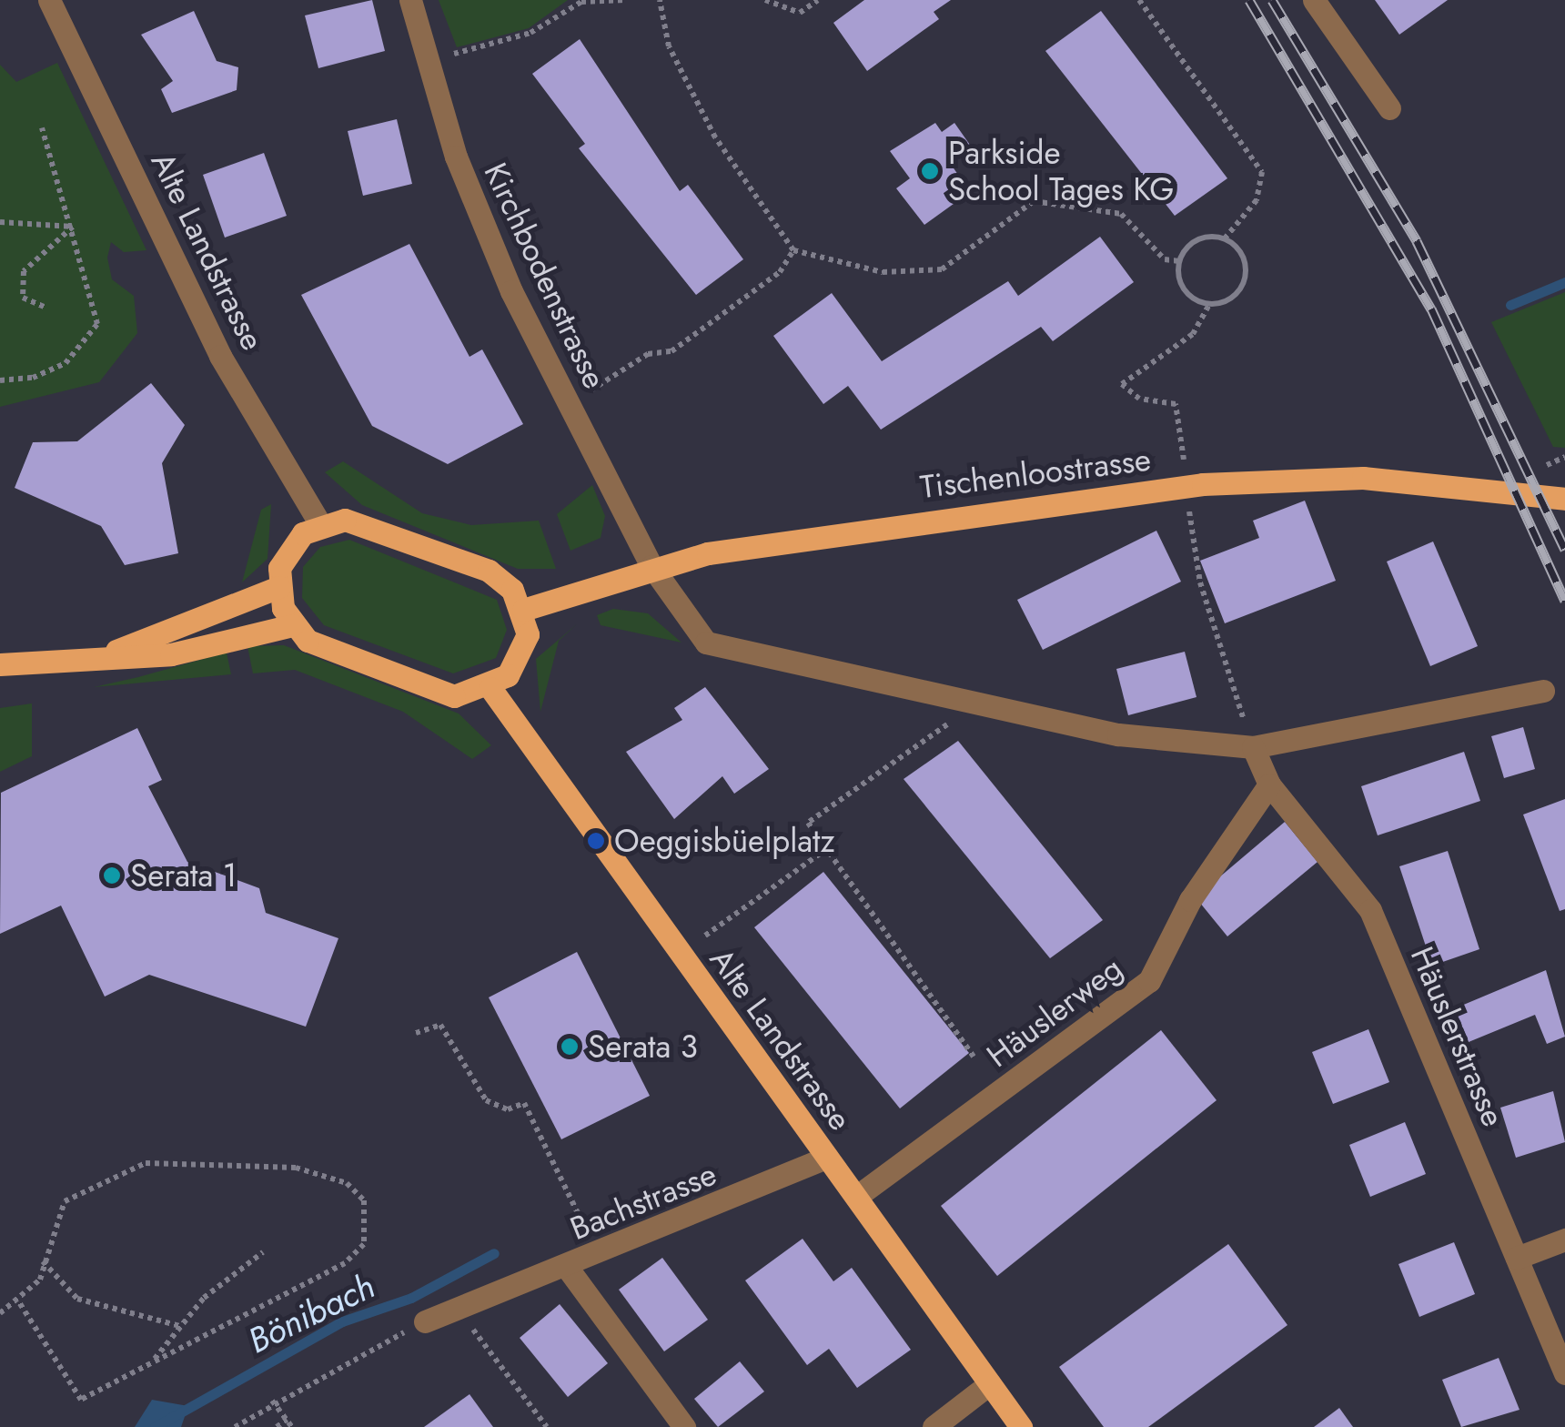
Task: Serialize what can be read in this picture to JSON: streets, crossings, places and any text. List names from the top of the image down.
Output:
{
  "streets": {
    "main road": ["Alte Landstrasse", "Tischenloostrasse"],
    "street": [
      "Kirchbodenstrasse",
      "Häuslerweg",
      "Häuslerstrasse",
      "Bachstrasse"
    ]
  },
  "crossings": [
    ["Alte Landstrasse", "Häuslerweg"],
    ["Alte Landstrasse", "Bachstrasse"],
    ["Kirchbodenstrasse", "Tischenloostrasse"],
    ["Häuslerweg", "Häuslerstrasse"]
  ],
  "water": ["Bönibach"],
  "places": [
    "Parkside School Tages KG",
    "Oeggisbüelplatz",
    "Serata 1",
    "Serata 3"
  ]
}
